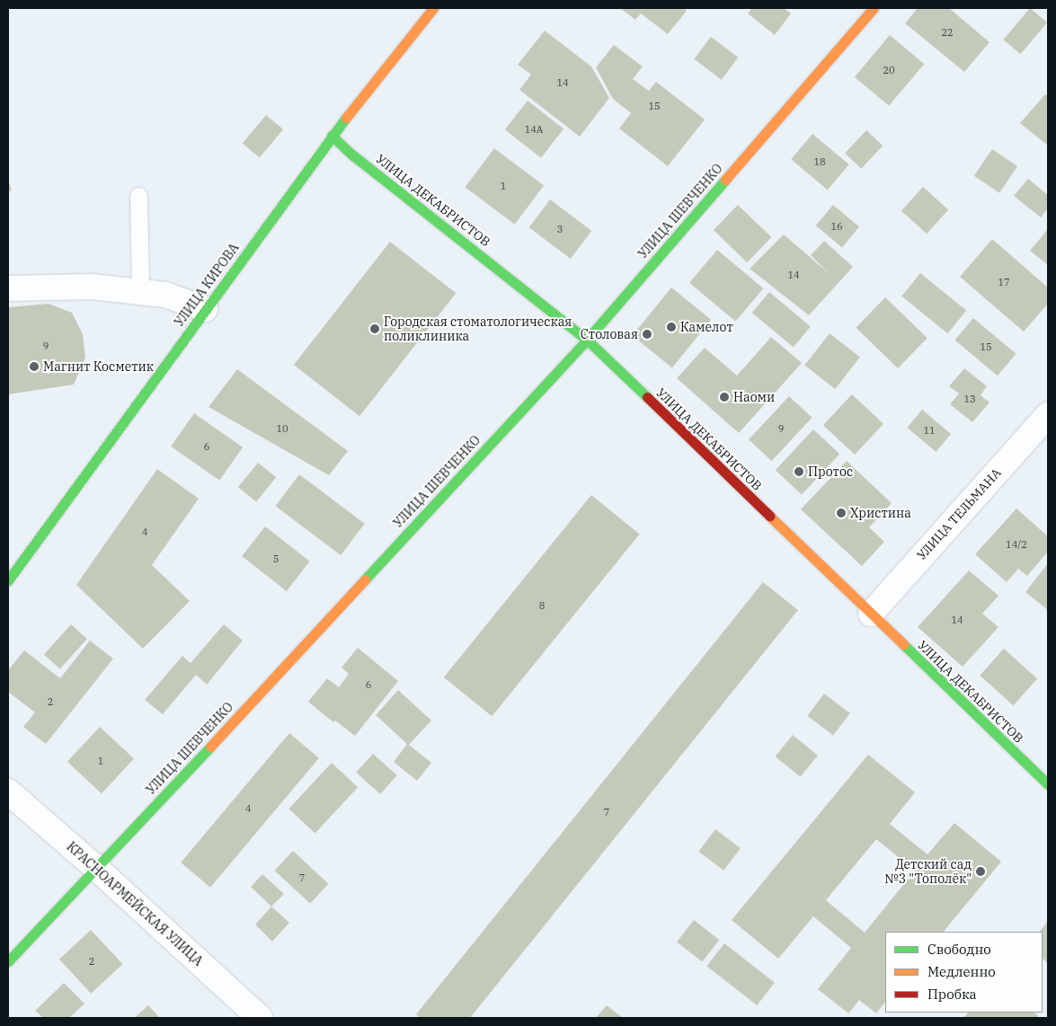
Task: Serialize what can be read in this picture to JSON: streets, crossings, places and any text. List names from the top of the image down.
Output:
{
  "streets": {
    "street": [
      "УЛИЦА ДЕКАБРИСТОВ",
      "УЛИЦА ШЕВЧЕНКО",
      "УЛИЦА КИРОВА",
      "УЛИЦА ТЕЛЬМАНА",
      "КРАСНОАРМЕЙСКАЯ УЛИЦА"
    ]
  },
  "crossings": [
    ["УЛИЦА ДЕКАБРИСТОВ", "УЛИЦА ШЕВЧЕНКО"],
    ["УЛИЦА ДЕКАБРИСТОВ", "УЛИЦА КИРОВА"],
    ["УЛИЦА ДЕКАБРИСТОВ", "УЛИЦА ТЕЛЬМАНА"],
    ["УЛИЦА ШЕВЧЕНКО", "КРАСНОАРМЕЙСКАЯ УЛИЦА"]
  ],
  "places": [
    "Камелот",
    "Городская стоматологическая поликлиника",
    "Столовая",
    "Магнит Косметик",
    "Наоми",
    "Протос",
    "Христина",
    "Детский сад №3 \"Тополёк\""
  ],
  "house_numbers": [
    "22",
    "20",
    "14",
    "15",
    "14А",
    "18",
    "1",
    "16",
    "3",
    "14",
    "17",
    "9",
    "15",
    "13",
    "10",
    "9",
    "11",
    "6",
    "4",
    "14/2",
    "5",
    "8",
    "14",
    "6",
    "2",
    "1",
    "4",
    "7",
    "7",
    "2"
  ],
  "legend": ["Свободно", "Медленно", "Пробка"]
}
